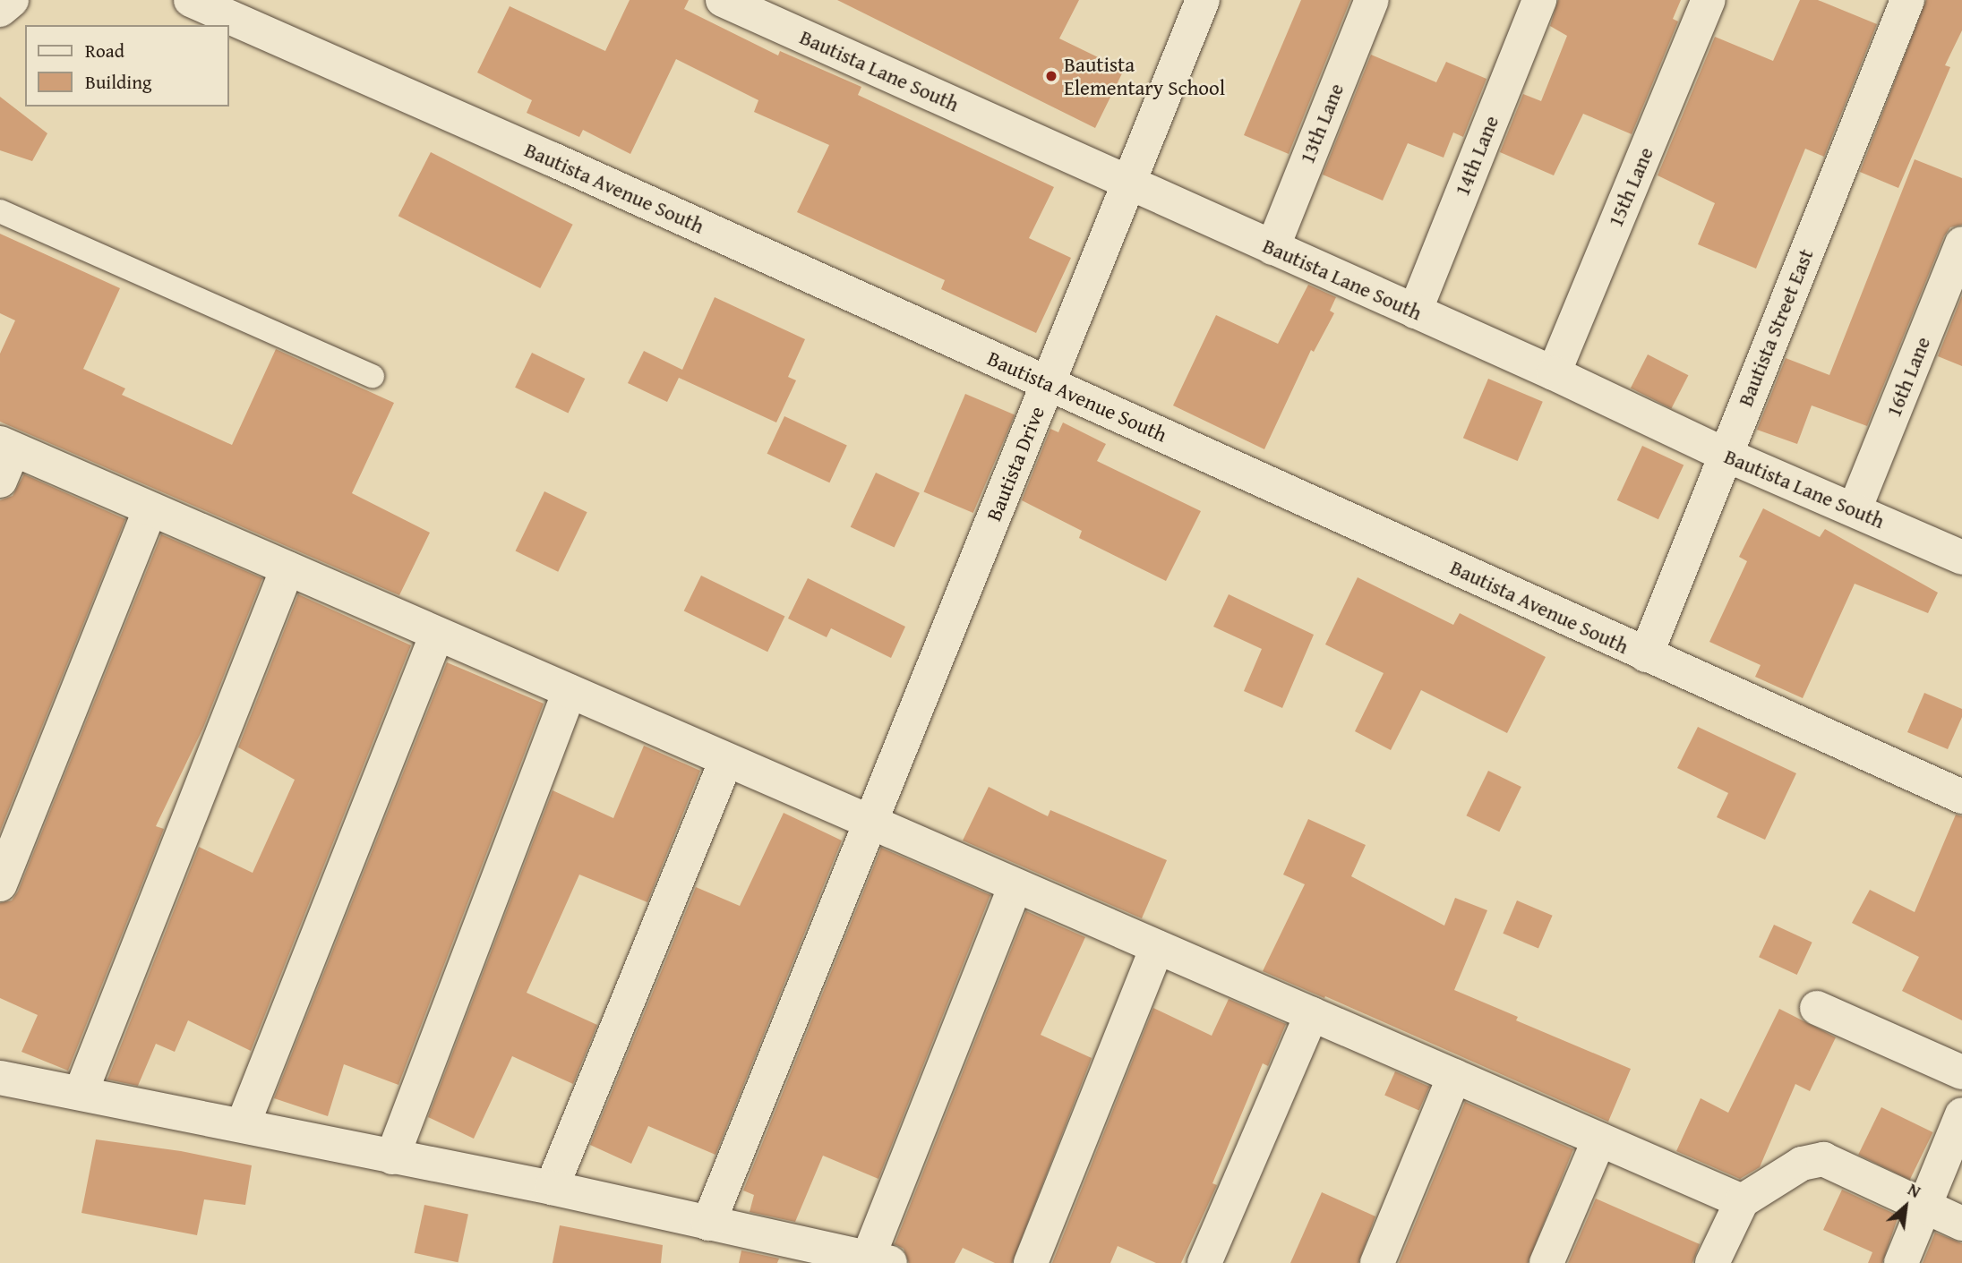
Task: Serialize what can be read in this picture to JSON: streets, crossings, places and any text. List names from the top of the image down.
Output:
{
  "streets": {
    "street": [
      "Bautista Lane South",
      "13th Lane",
      "14th Lane",
      "15th Lane",
      "Bautista Avenue South",
      "Bautista Street East",
      "16th Lane",
      "Bautista Drive"
    ]
  },
  "crossings": [
    ["Bautista Lane South", "13th Lane"],
    ["Bautista Lane South", "14th Lane"],
    ["Bautista Lane South", "15th Lane"],
    ["Bautista Lane South", "Bautista Street East"],
    ["Bautista Lane South", "16th Lane"],
    ["Bautista Lane South", "Bautista Drive"],
    ["Bautista Avenue South", "Bautista Street East"],
    ["Bautista Avenue South", "Bautista Drive"]
  ],
  "places": ["Bautista Elementary School"],
  "legend": ["Road", "Building"],
  "north": "top right"
}
